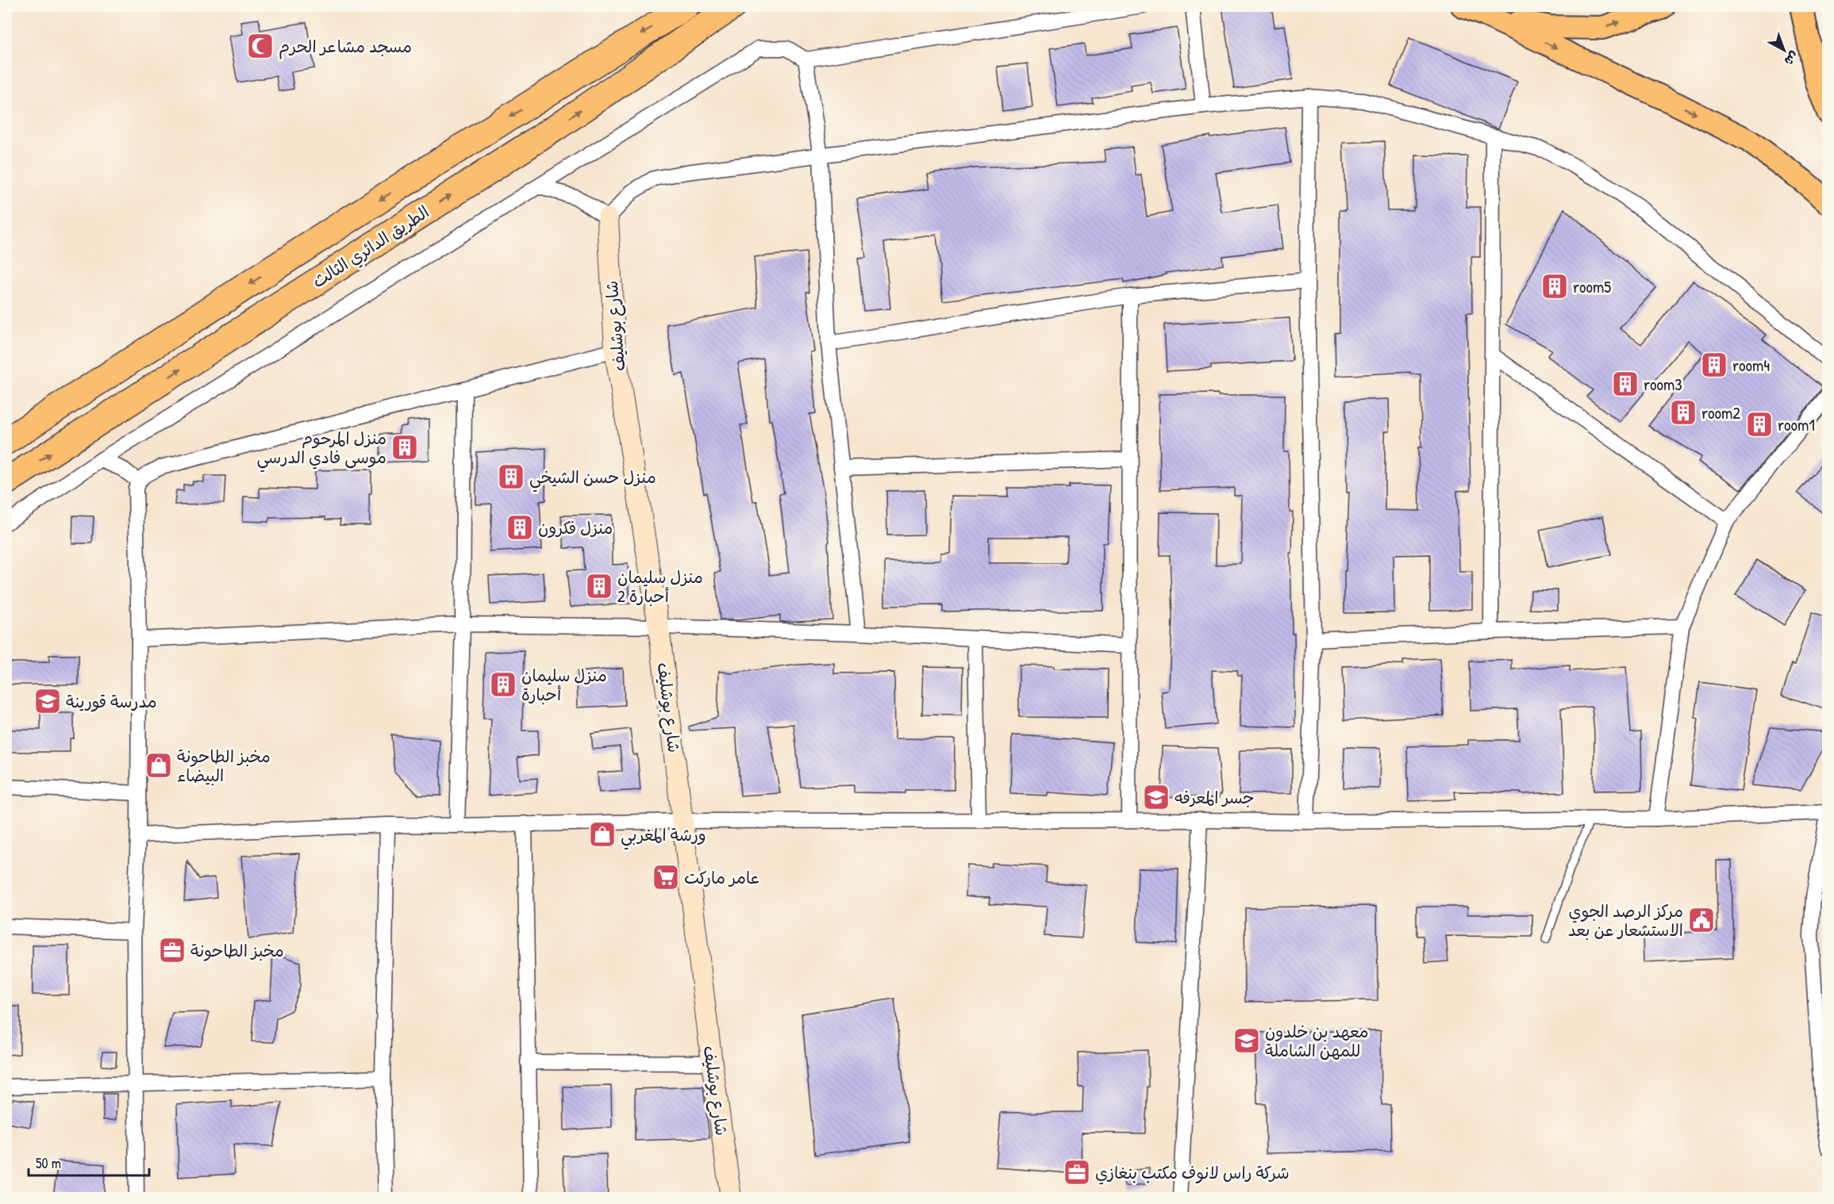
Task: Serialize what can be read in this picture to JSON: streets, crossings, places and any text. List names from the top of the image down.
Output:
{
  "streets": {
    "highway": ["الطريق الدائري الثالث"],
    "street": ["شارع بوشليف"]
  },
  "places": {
    "mosque": ["مسجد مشاعر الحرم"],
    "building": [
      "room5",
      "room4",
      "room3",
      "room2",
      "room1",
      "منزل المرحوم موسى فادي الدرسي",
      "منزل حسن الشيخي",
      "منزل فكرون",
      "منزل سليمان أحبارة 2",
      "منزل سليمان أحبارة"
    ],
    "school or university": ["مدرسة قورينة", "جسر المعرفه", "معهد بن خلدون للمهن الشاملة"],
    "shop": ["مخبز الطاحونة البيضاء", "ورشة المغربي"],
    "supermarket": ["عامر ماركت"],
    "public building": ["مركز الرصد الجوي الاستشعار عن بعد"],
    "office": ["مخبز الطاحونة", "شركة راس لانوف مكتب بنغازي"]
  },
  "scale_bar": "50 m",
  "north": "bottom right"
}
